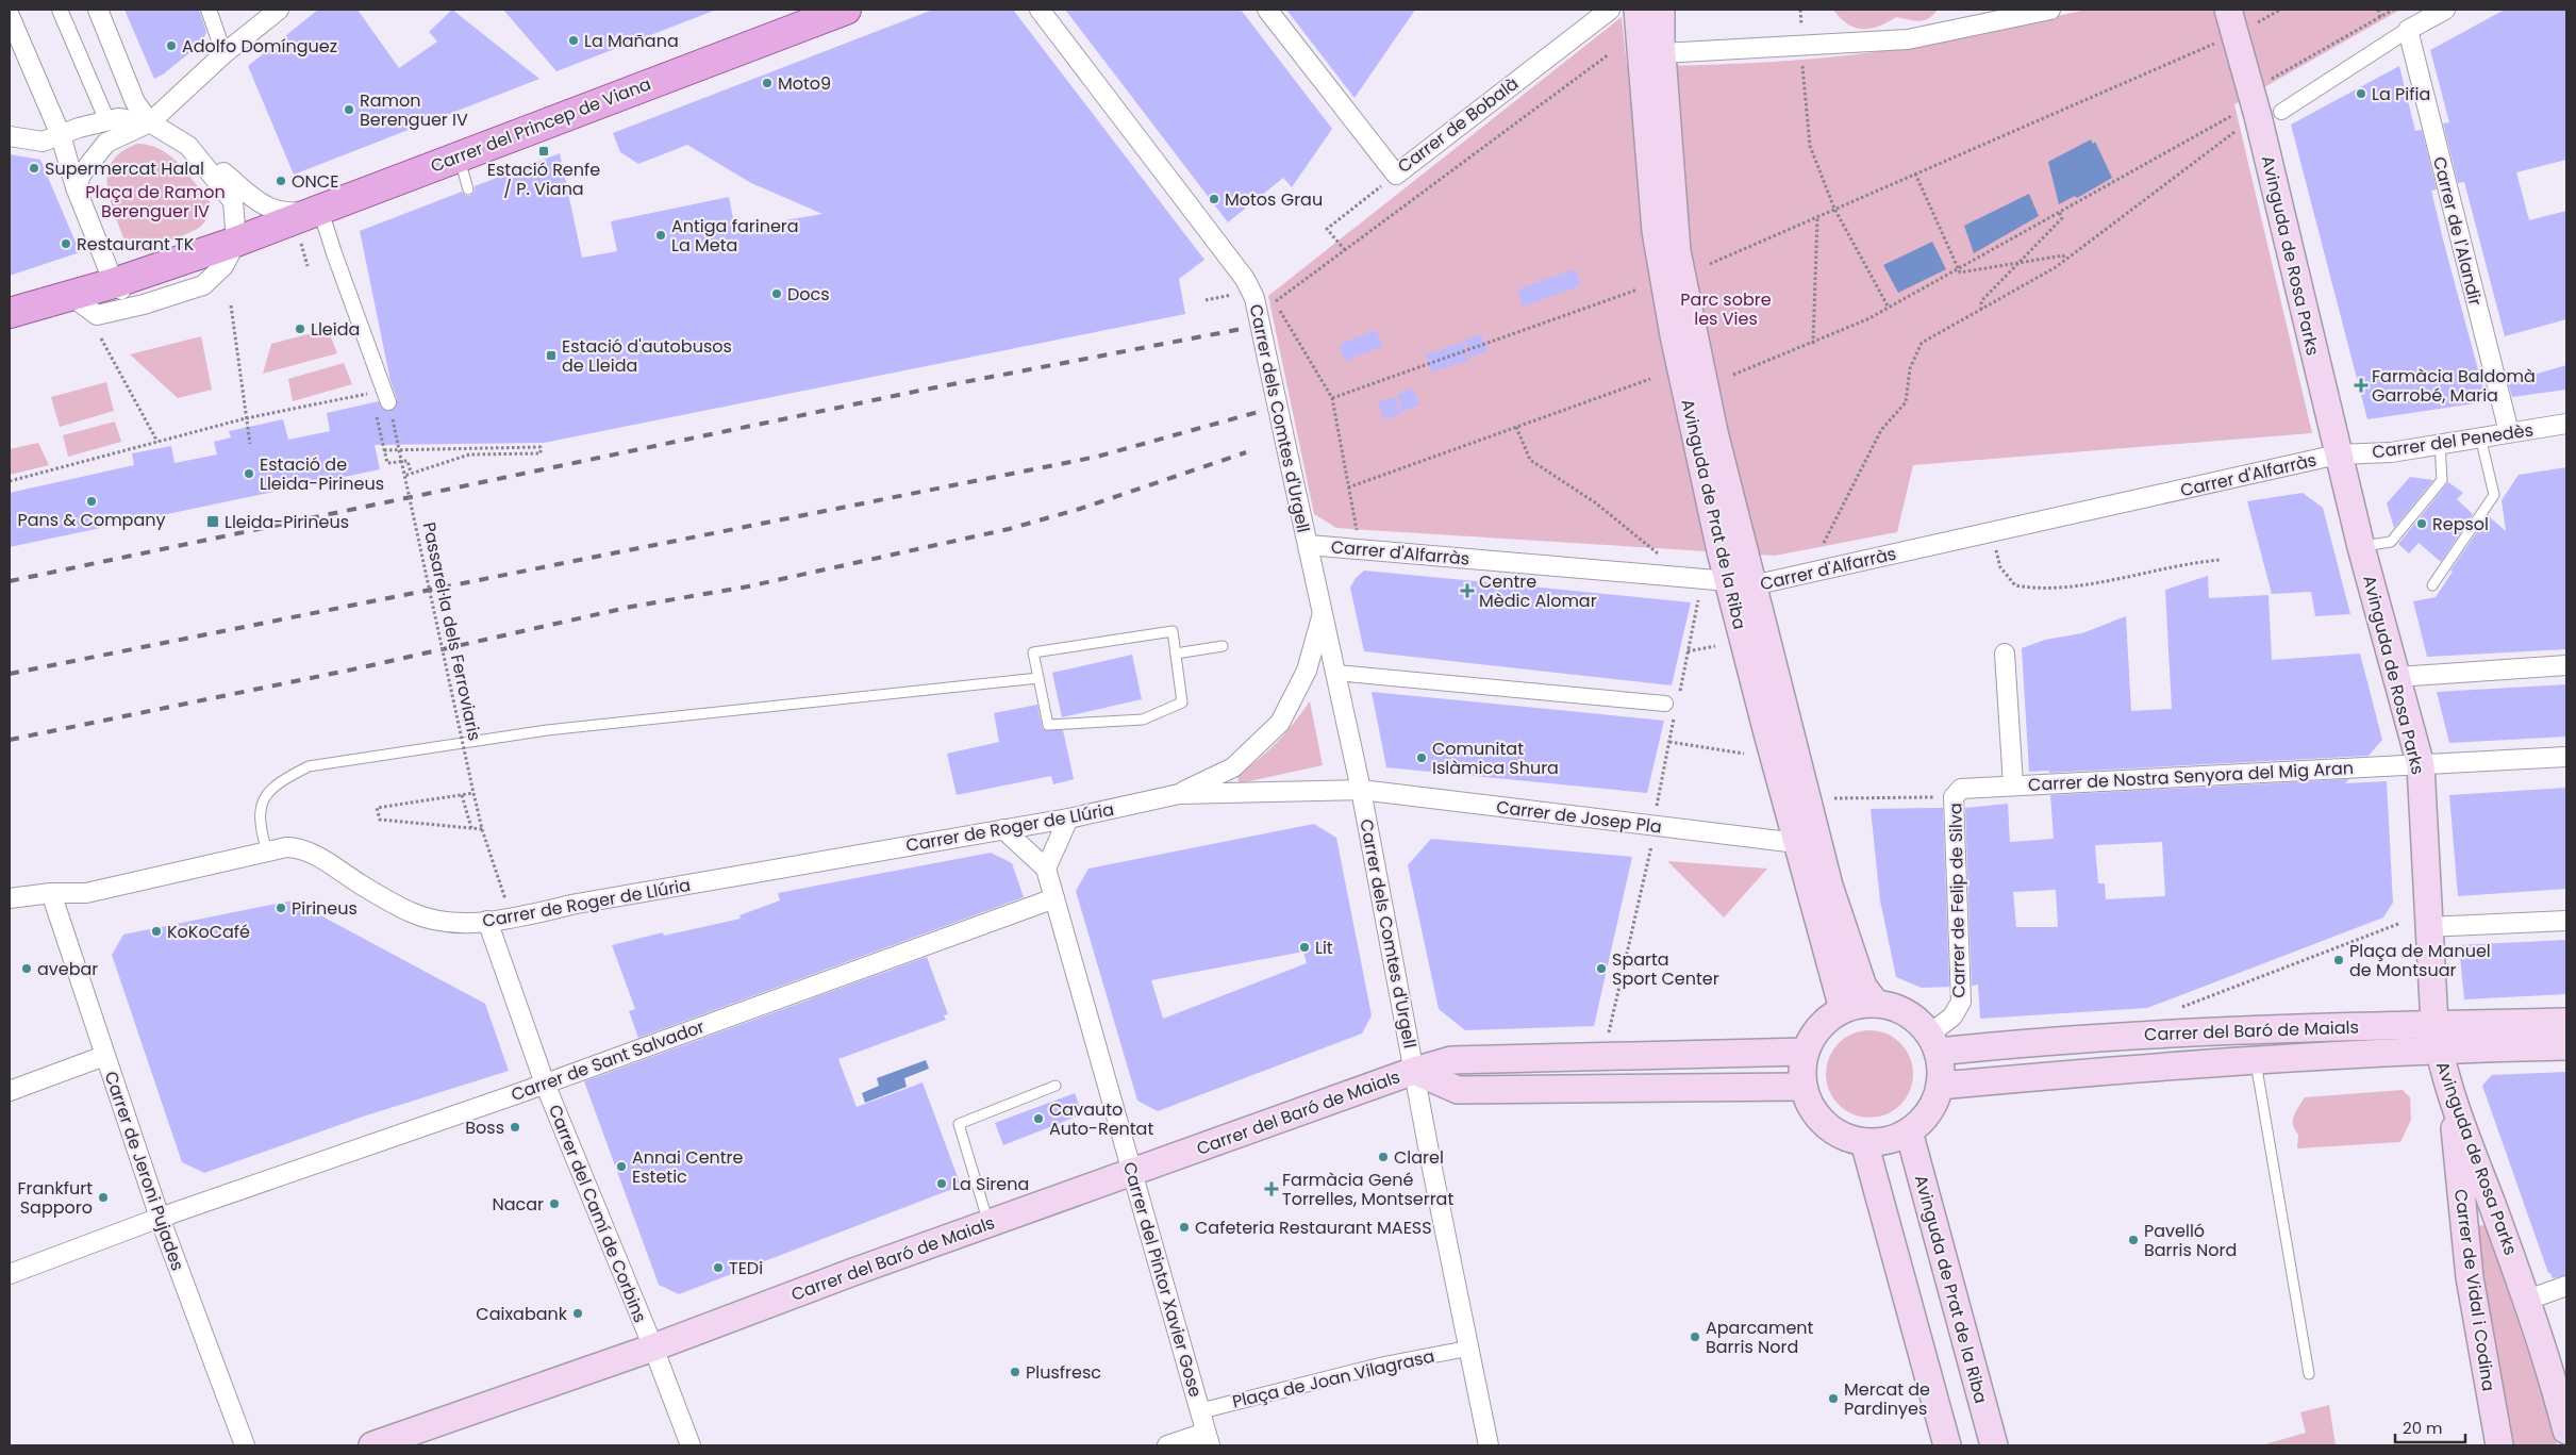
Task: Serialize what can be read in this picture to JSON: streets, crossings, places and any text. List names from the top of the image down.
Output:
{
  "streets": {
    "main road": [
      "Carrer del Princep de Viana",
      "Avinguda de Rosa Parks",
      "Avinguda de Prat de la Riba",
      "Carrer del Baró de Maials",
      "Carrer de Vidal i Codina"
    ],
    "street": [
      "Carrer de Bobalà",
      "Carrer de l'Alandir",
      "Carrer dels Comtes d'Urgell",
      "Carrer del Penedès",
      "Carrer d'Alfarràs",
      "Carrer de Nostra Senyora del Mig Aran",
      "Carrer de Josep Pla",
      "Carrer de Roger de Llúria",
      "Carrer de Felip de Silva",
      "Carrer de Sant Salvador",
      "Carrer de Jeroni Pujades",
      "Carrer del Camí de Corbins",
      "Carrer del Pintor Xavier Gose",
      "Plaça de Joan Vilagrasa"
    ],
    "path": ["Passarel·la dels Ferroviaris"]
  },
  "crossings": [
    ["Carrer de l'Alandir", "Carrer del Penedès"],
    ["Avinguda de Rosa Parks", "Carrer del Penedès"],
    ["Avinguda de Rosa Parks", "Carrer d'Alfarràs"],
    ["Avinguda de Rosa Parks", "Carrer de Nostra Senyora del Mig Aran"],
    ["Avinguda de Rosa Parks", "Carrer del Baró de Maials"],
    ["Avinguda de Rosa Parks", "Carrer de Vidal i Codina"],
    ["Carrer dels Comtes d'Urgell", "Carrer d'Alfarràs"],
    ["Carrer dels Comtes d'Urgell", "Carrer de Josep Pla"],
    ["Carrer dels Comtes d'Urgell", "Carrer de Roger de Llúria"],
    ["Carrer dels Comtes d'Urgell", "Carrer del Baró de Maials"],
    ["Carrer dels Comtes d'Urgell", "Plaça de Joan Vilagrasa"],
    ["Carrer del Penedès", "Carrer d'Alfarràs"],
    ["Carrer d'Alfarràs", "Avinguda de Prat de la Riba"],
    ["Avinguda de Prat de la Riba", "Carrer de Josep Pla"],
    ["Avinguda de Prat de la Riba", "Carrer de Felip de Silva"],
    ["Avinguda de Prat de la Riba", "Carrer del Baró de Maials"],
    ["Passarel·la dels Ferroviaris", "Carrer de Roger de Llúria"],
    ["Carrer de Nostra Senyora del Mig Aran", "Carrer de Felip de Silva"],
    ["Carrer de Josep Pla", "Carrer de Roger de Llúria"],
    ["Carrer de Roger de Llúria", "Carrer de Jeroni Pujades"],
    ["Carrer de Roger de Llúria", "Carrer del Camí de Corbins"],
    ["Carrer de Felip de Silva", "Carrer del Baró de Maials"],
    ["Carrer del Baró de Maials", "Carrer del Camí de Corbins"],
    ["Carrer del Baró de Maials", "Carrer del Pintor Xavier Gose"],
    ["Carrer de Sant Salvador", "Carrer de Jeroni Pujades"],
    ["Carrer de Sant Salvador", "Carrer del Camí de Corbins"],
    ["Carrer de Sant Salvador", "Carrer del Pintor Xavier Gose"],
    ["Carrer del Pintor Xavier Gose", "Plaça de Joan Vilagrasa"]
  ],
  "parks": ["Plaça de Ramon Berenguer IV", "Parc sobre les Vies"],
  "places": {
    "other": [
      "La Mañana",
      "Adolfo Domínguez",
      "Moto9",
      "La Pifia",
      "Ramon Berenguer IV",
      "Supermercat Halal",
      "ONCE",
      "Motos Grau",
      "Antiga farinera La Meta",
      "Restaurant TK",
      "Docs",
      "Lleida",
      "Estació de Lleida-Pirineus",
      "Pans & Company",
      "Repsol",
      "Comunitat Islàmica Shura",
      "Pirineus",
      "KoKoCafé",
      "Lit",
      "Plaça de Manuel de Montsuar",
      "avebar",
      "Sparta Sport Center",
      "Cavauto Auto-Rentat",
      "Boss",
      "Clarel",
      "Annai Centre Estetic",
      "La Sirena",
      "Frankfurt Sapporo",
      "Nacar",
      "Cafeteria Restaurant MAESS",
      "Pavelló Barris Nord",
      "TEDi",
      "Caixabank",
      "Aparcament Barris Nord",
      "Plusfresc",
      "Mercat de Pardinyes"
    ],
    "transit": ["Estació Renfe / P. Viana", "Estació d'autobusos de Lleida", "Lleida-Pirineus"],
    "health": ["Farmàcia Baldomà Garrobé, Maria", "Centre Mèdic Alomar", "Farmàcia Gené Torrelles, Montserrat"]
  },
  "scale_bar": "20 m"
}
